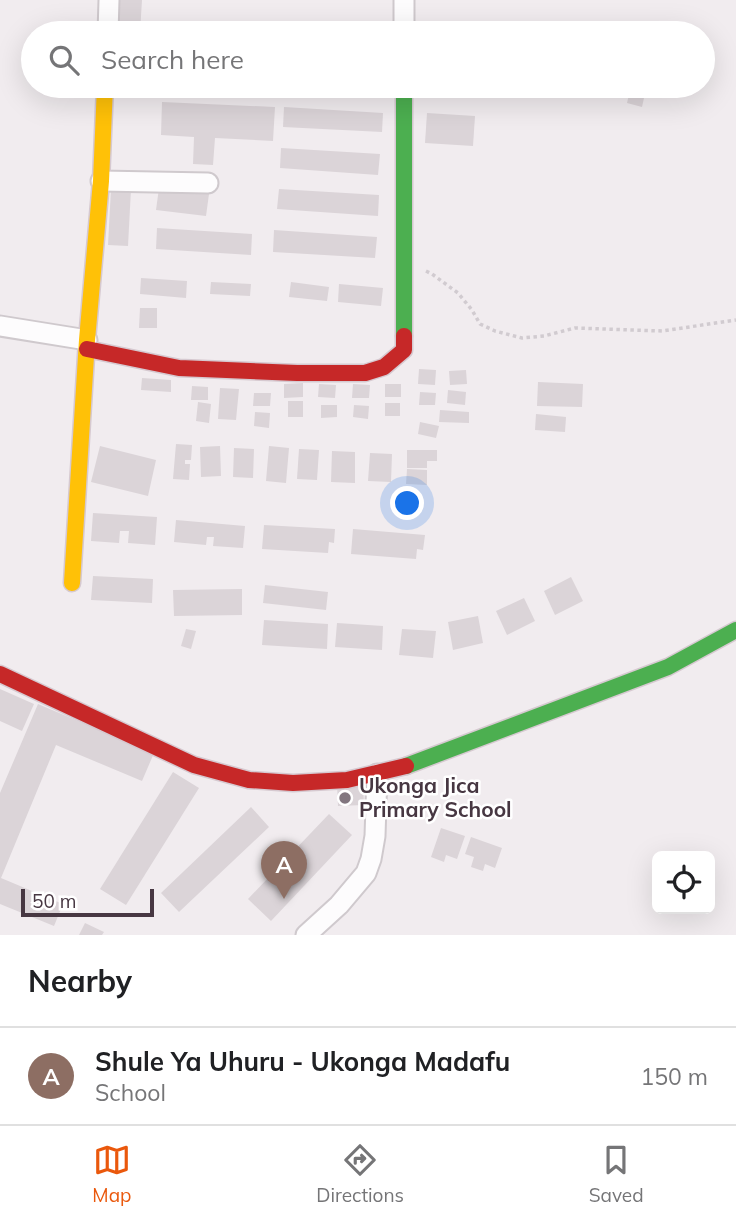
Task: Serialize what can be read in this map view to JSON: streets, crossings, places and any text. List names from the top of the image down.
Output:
{
  "places": ["Ukonga Jica Primary School"],
  "scale_bar": "50 m",
  "page": {
    "search": "Search here",
    "pins": "A",
    "scale": "50 m",
    "heading": "Nearby",
    "list": [
      {
        "mark": "A",
        "name": "Shule Ya Uhuru - Ukonga Madafu",
        "note": "School",
        "value": "150 m"
      }
    ],
    "nav": ["Map", "Directions", "Saved"]
  }
}
